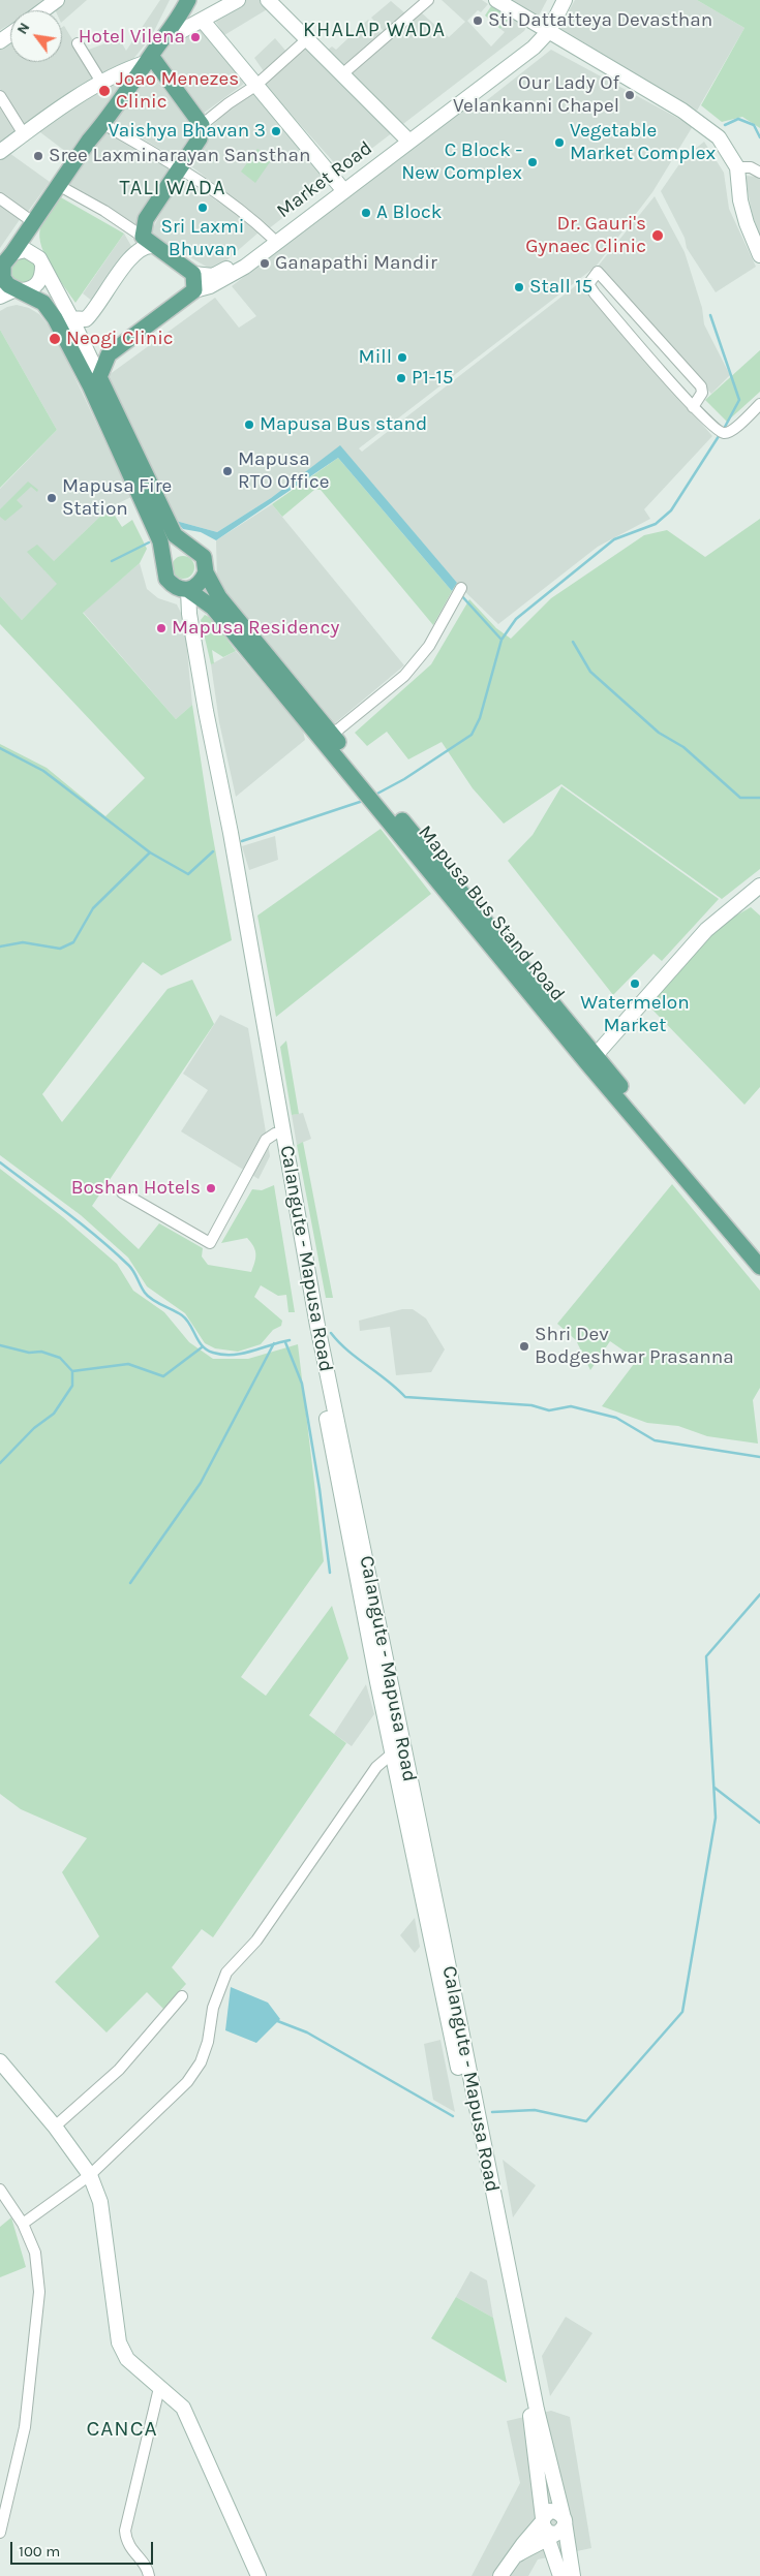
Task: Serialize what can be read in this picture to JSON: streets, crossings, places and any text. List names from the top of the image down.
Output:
{
  "streets": {
    "main road": ["Market Road", "Mapusa Bus Stand Road", "Calangute - Mapusa Road"]
  },
  "crossings": [
    ["Mapusa Bus Stand Road", "Calangute - Mapusa Road"]
  ],
  "districts": ["KHALAP WADA", "TALI WADA", "CANCA"],
  "places": [
    "Sti Dattatteya Devasthan",
    "Hotel Vilena",
    "Joao Menezes Clinic",
    "Our Lady Of Velankanni Chapel",
    "Vaishya Bhavan 3",
    "Vegetable Market Complex",
    "Sree Laxminarayan Sansthan",
    "C Block - New Complex",
    "Sri Laxmi Bhuvan",
    "A Block",
    "Dr. Gauri's Gynaec Clinic",
    "Ganapathi Mandir",
    "Stall 15",
    "Neogi Clinic",
    "Mill",
    "P1-15",
    "Mapusa Bus stand",
    "Mapusa RTO Office",
    "Mapusa Fire Station",
    "Mapusa Residency",
    "Watermelon Market",
    "Boshan Hotels",
    "Shri Dev Bodgeshwar Prasanna"
  ],
  "scale_bar": "100 m",
  "north": "top left"
}
